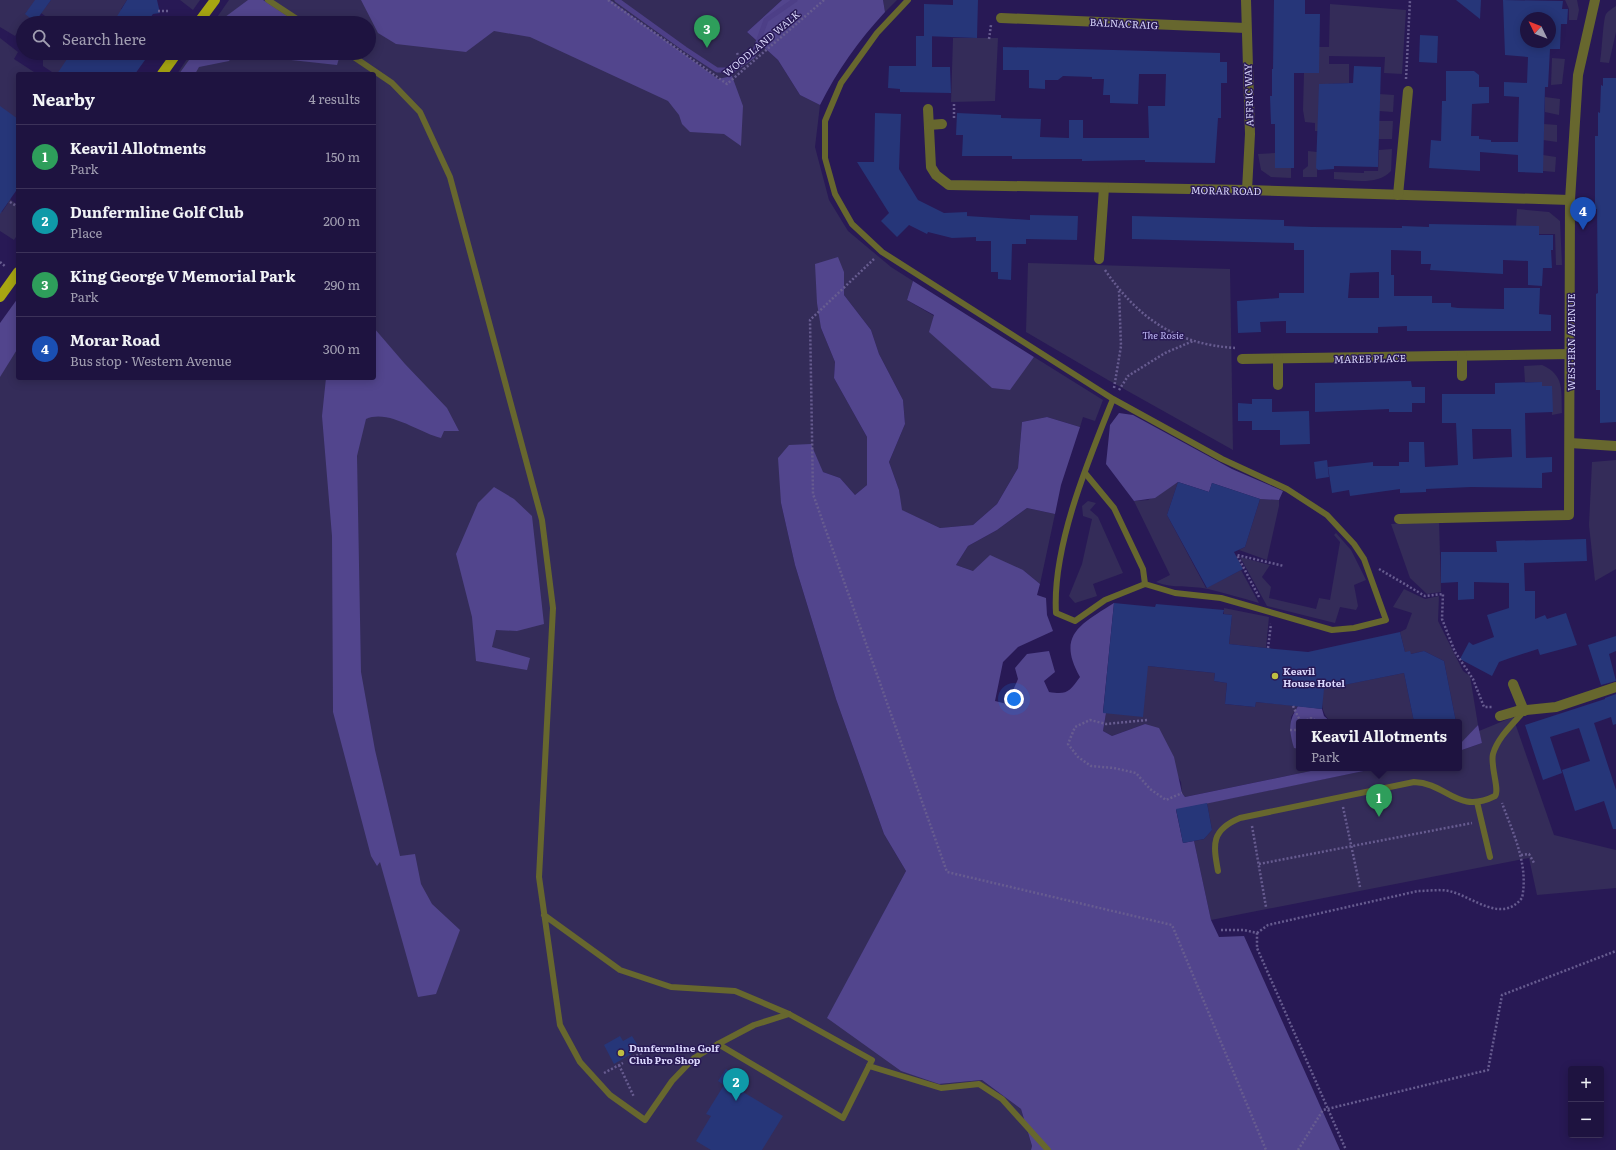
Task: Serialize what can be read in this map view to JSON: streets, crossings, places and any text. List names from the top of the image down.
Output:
{
  "streets": {
    "street": [
      "BALNACRAIG",
      "AFFRIC WAY",
      "MORAR ROAD",
      "WESTERN AVENUE",
      "MAREE PLACE"
    ],
    "path": ["WOODLAND WALK"]
  },
  "crossings": [
    ["BALNACRAIG", "AFFRIC WAY"],
    ["AFFRIC WAY", "MORAR ROAD"],
    ["MORAR ROAD", "WESTERN AVENUE"],
    ["WESTERN AVENUE", "MAREE PLACE"]
  ],
  "parks": ["The Rosie"],
  "places": ["Keavil House Hotel", "Dunfermline Golf Club Pro Shop"],
  "north": "top left",
  "page": {
    "pins": [
      "3",
      "4",
      "1",
      "2"
    ],
    "search": "Search here",
    "heading": ["Nearby", "4 results"],
    "list": [
      {
        "mark": "1",
        "name": "Keavil Allotments",
        "note": "Park",
        "value": "150 m"
      },
      {
        "mark": "2",
        "name": "Dunfermline Golf Club",
        "note": "Place",
        "value": "200 m"
      },
      {
        "mark": "3",
        "name": "King George V Memorial Park",
        "note": "Park",
        "value": "290 m"
      },
      {
        "mark": "4",
        "name": "Morar Road",
        "note": "Bus stop · Western Avenue",
        "value": "300 m"
      }
    ],
    "popup": ["Keavil Allotments", "Park"],
    "map_buttons": ["+", "−"]
  }
}
